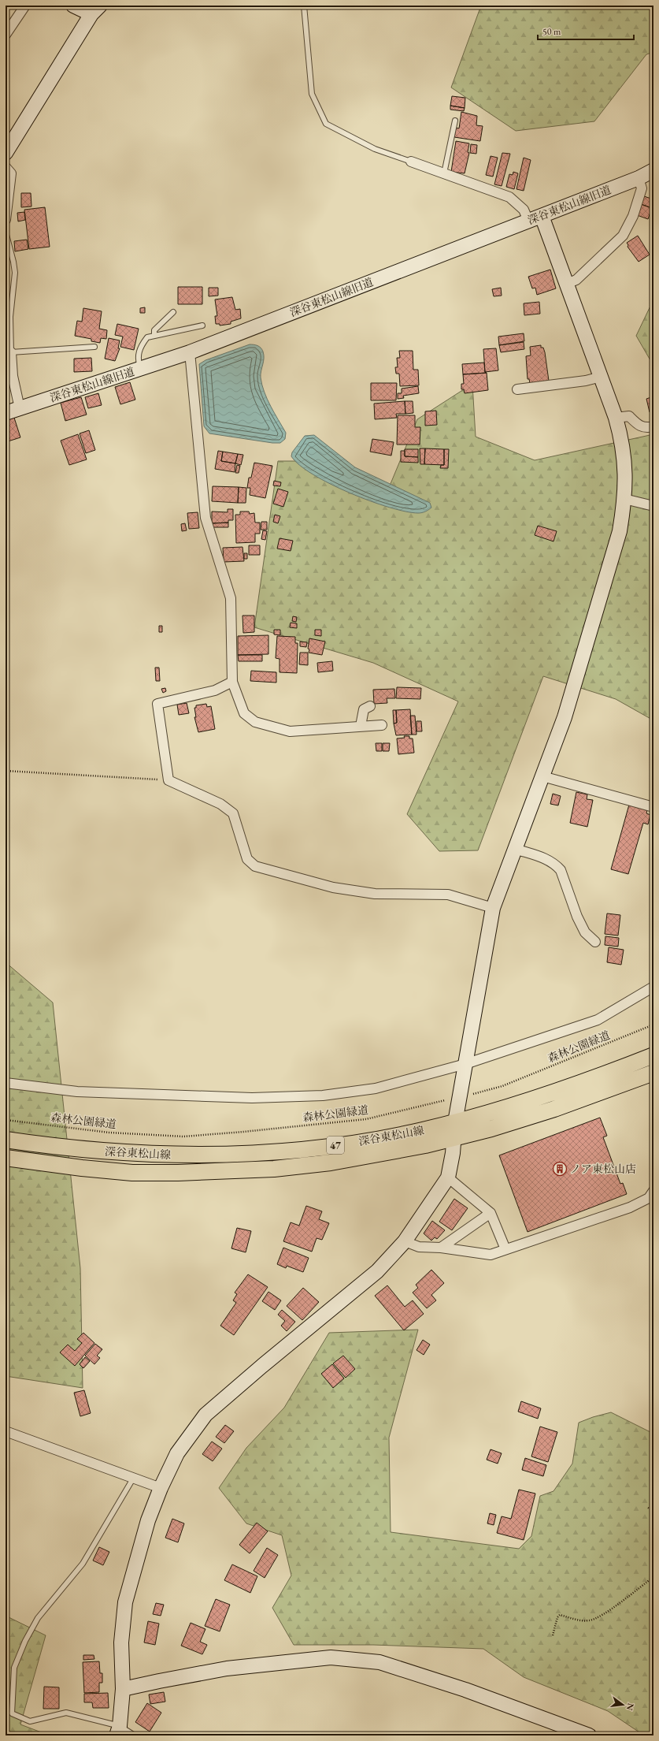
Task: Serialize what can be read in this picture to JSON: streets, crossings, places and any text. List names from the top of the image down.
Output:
{
  "streets": {
    "main road": ["深谷東松山線", "47"],
    "street": ["深谷東松山線旧道"],
    "path": ["森林公園緑道"]
  },
  "places": {
    "building": ["ノア東松山店"]
  },
  "scale_bar": "50 m",
  "north": "right"
}
